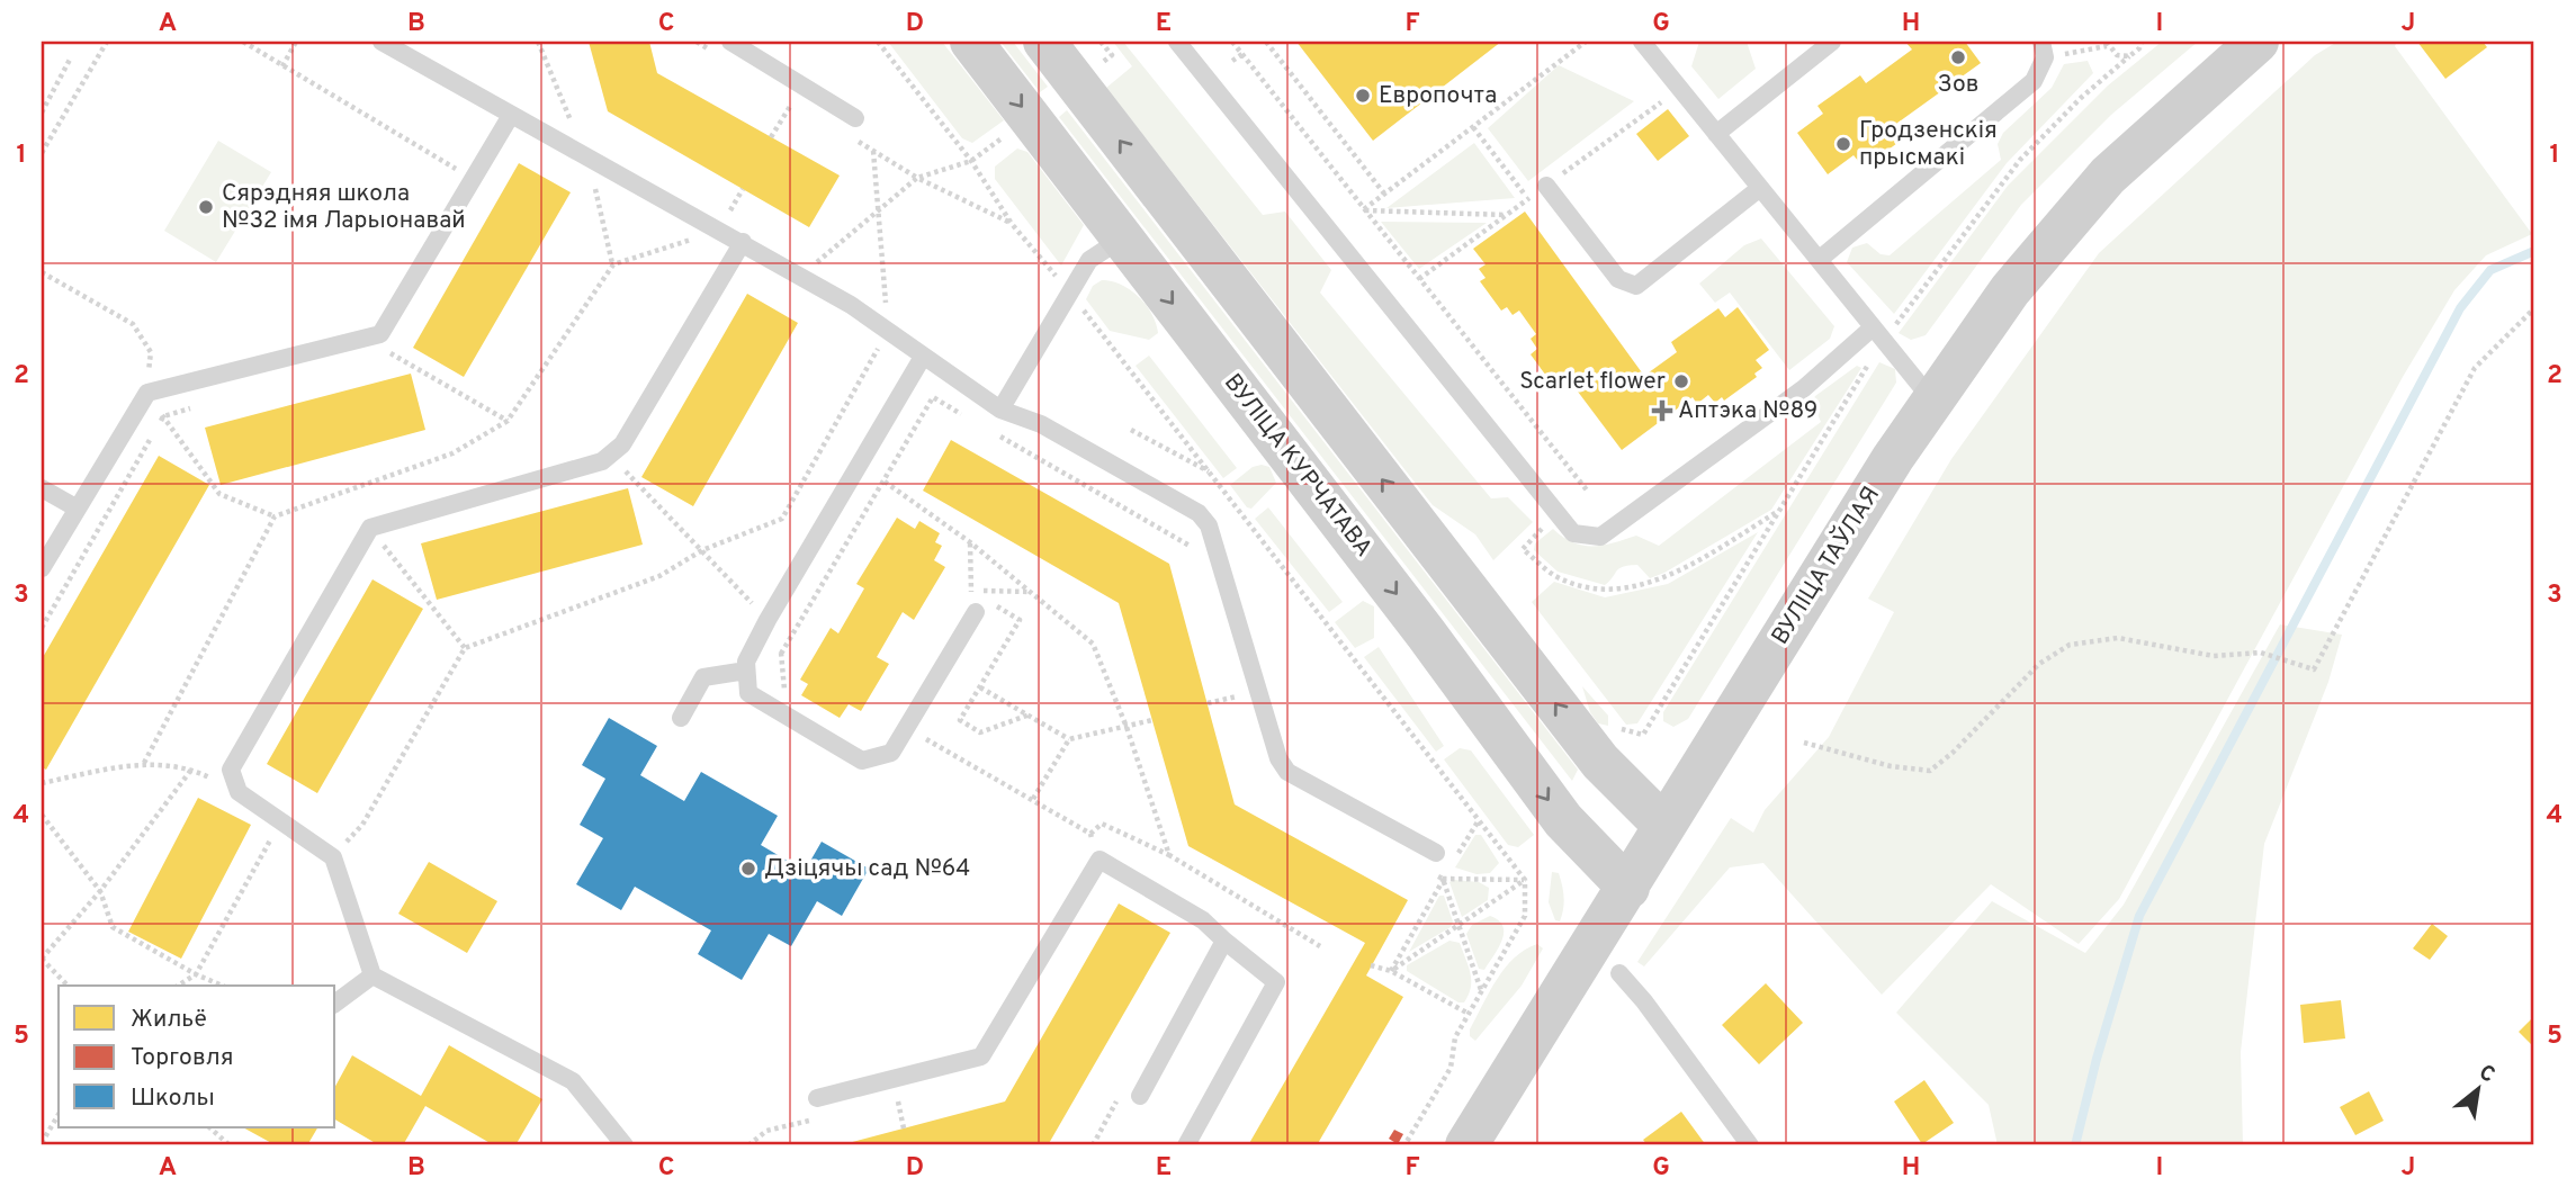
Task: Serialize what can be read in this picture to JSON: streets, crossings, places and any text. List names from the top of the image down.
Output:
{
  "streets": {
    "main road": ["ВУЛІЦА КУРЧАТАВА", "ВУЛІЦА ТАЎЛАЯ"]
  },
  "crossings": [
    ["ВУЛІЦА КУРЧАТАВА", "ВУЛІЦА ТАЎЛАЯ"]
  ],
  "places": {
    "other": [
      "Зов",
      "Европочта",
      "Гродзенскія прысмакі",
      "Сярэдняя школа №32 імя Ларыонавай",
      "Scarlet flower",
      "Дзіцячы сад №64"
    ],
    "health": ["Аптэка №89"]
  },
  "legend": ["Жильё", "Торговля", "Школы"],
  "north": "top right",
  "grid": {
    "columns": [
      "A",
      "B",
      "C",
      "D",
      "E",
      "F",
      "G",
      "H",
      "I",
      "J"
    ],
    "rows": [
      "1",
      "2",
      "3",
      "4",
      "5"
    ]
  }
}
